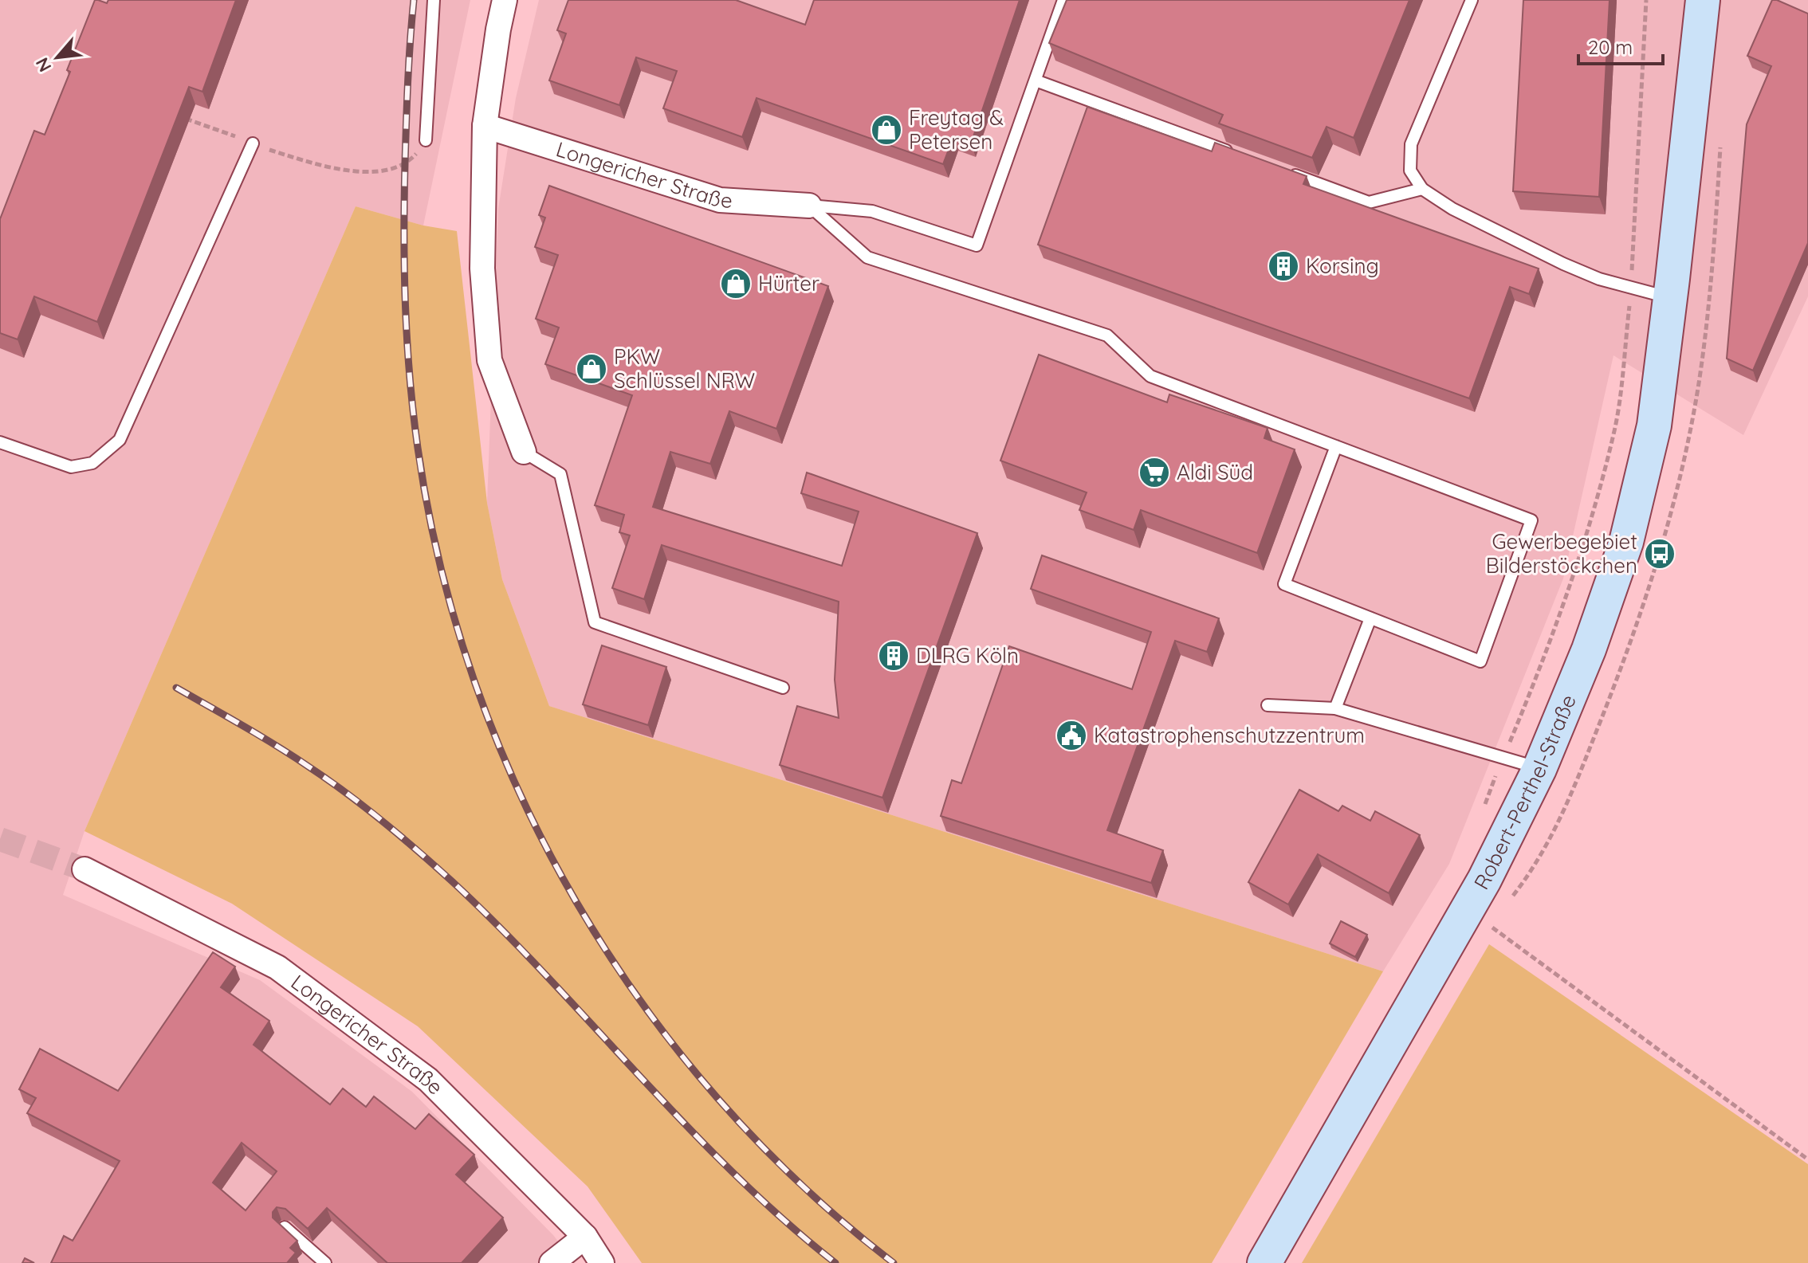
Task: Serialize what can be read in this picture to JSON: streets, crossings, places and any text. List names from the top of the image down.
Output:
{
  "streets": {
    "street": ["Longericher Straße", "Robert-Perthel-Straße"]
  },
  "places": {
    "shop": ["Freytag & Petersen", "Hürter", "PKW Schlüssel NRW"],
    "building": ["Korsing", "DLRG Köln"],
    "supermarket": ["Aldi Süd"],
    "bus stop": ["Gewerbegebiet Bilderstöckchen"],
    "public building": ["Katastrophenschutzzentrum"]
  },
  "scale_bar": "20 m",
  "north": "bottom left"
}
